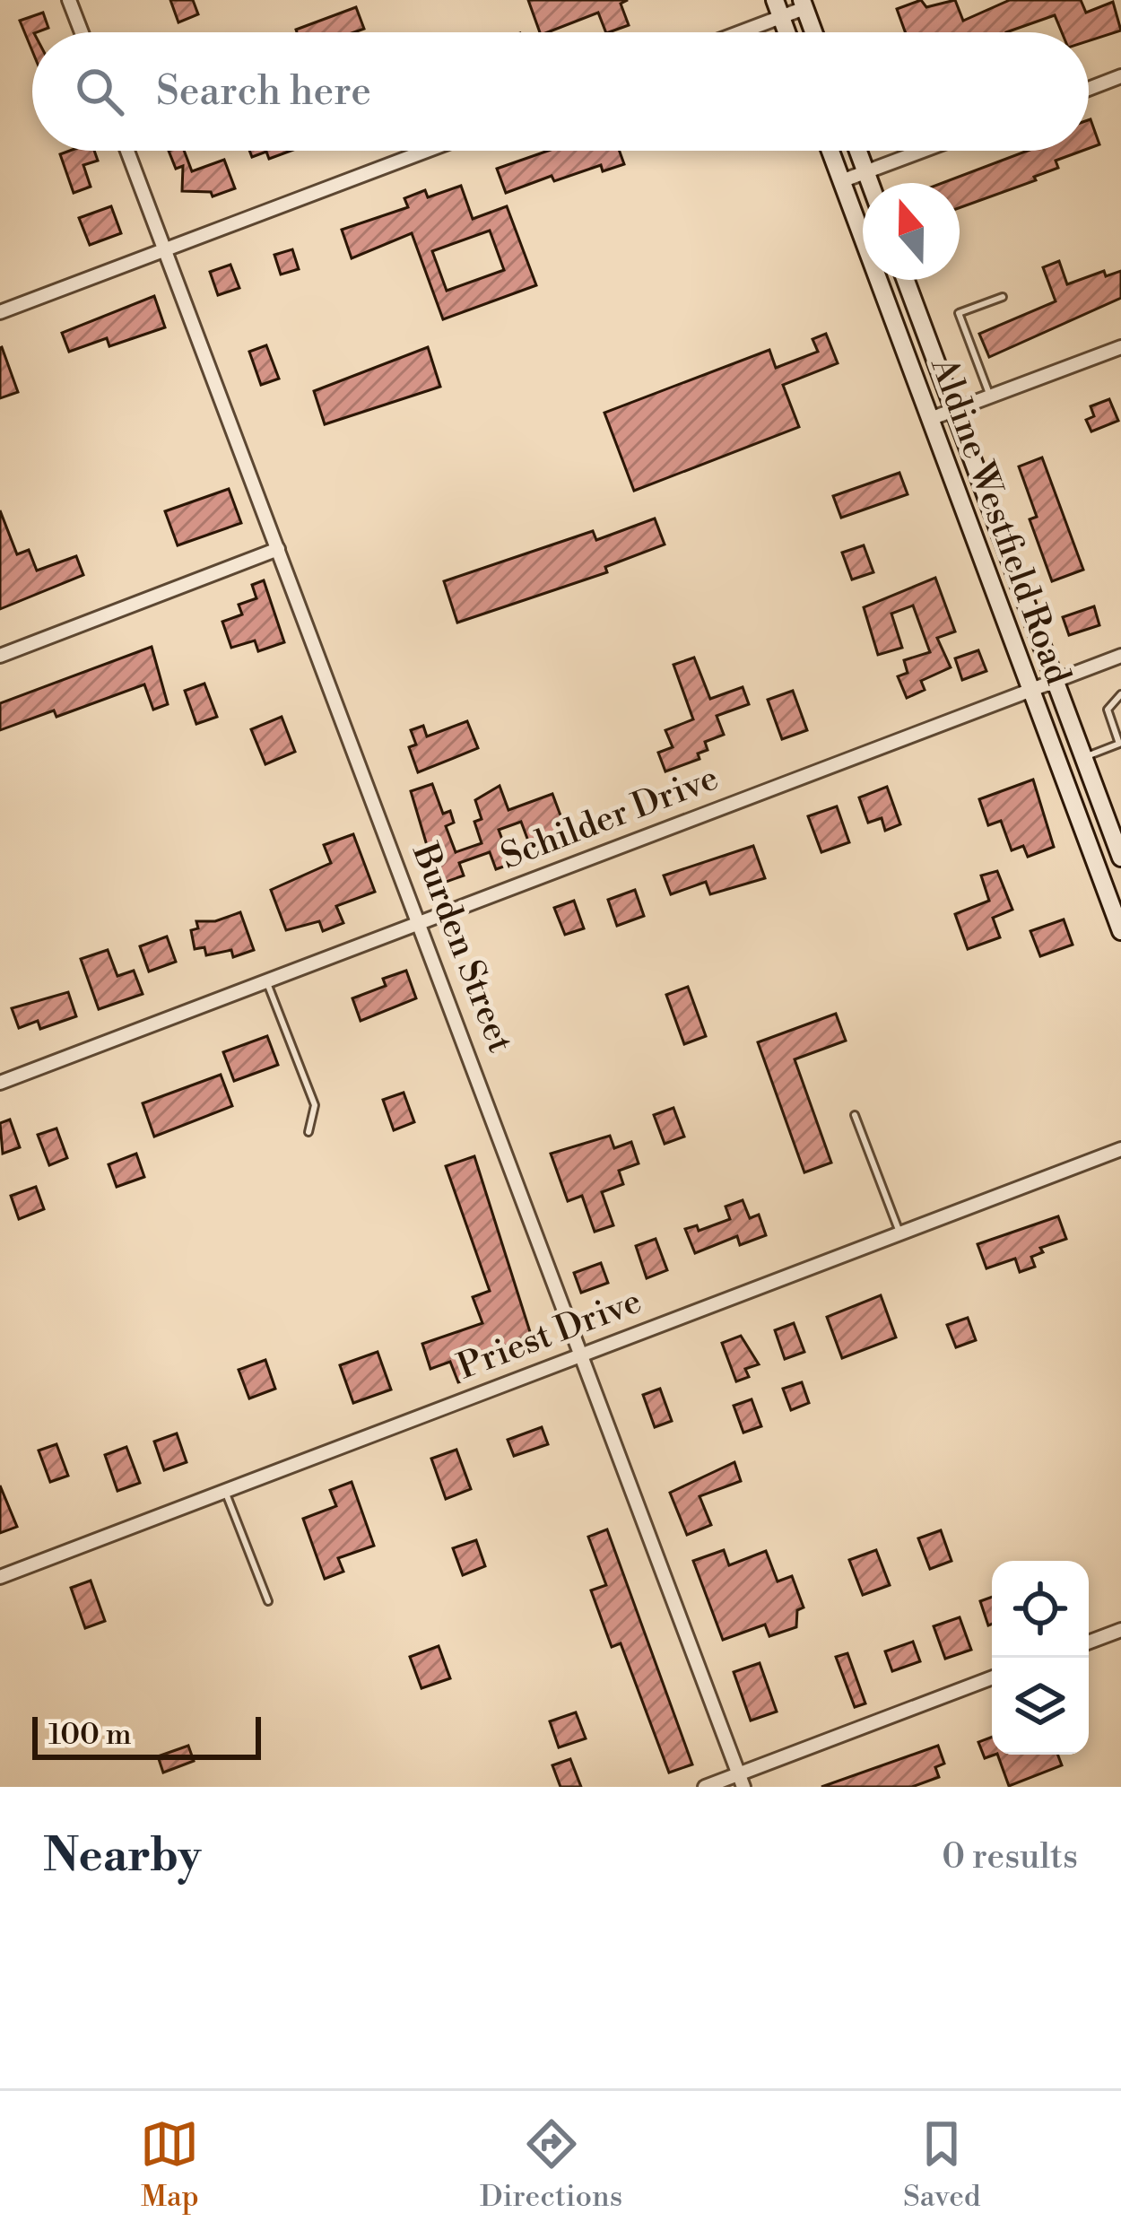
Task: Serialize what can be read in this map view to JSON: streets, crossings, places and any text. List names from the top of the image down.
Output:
{
  "streets": {
    "main road": ["Aldine Westfield Road"],
    "street": ["Schilder Drive", "Burden Street", "Priest Drive"]
  },
  "crossings": [
    ["Aldine Westfield Road", "Schilder Drive"],
    ["Schilder Drive", "Burden Street"],
    ["Burden Street", "Priest Drive"]
  ],
  "scale_bar": "100 m",
  "north": "top",
  "page": {
    "search": "Search here",
    "scale": "100 m",
    "heading": ["Nearby", "0 results"],
    "nav": ["Map", "Directions", "Saved"]
  }
}
